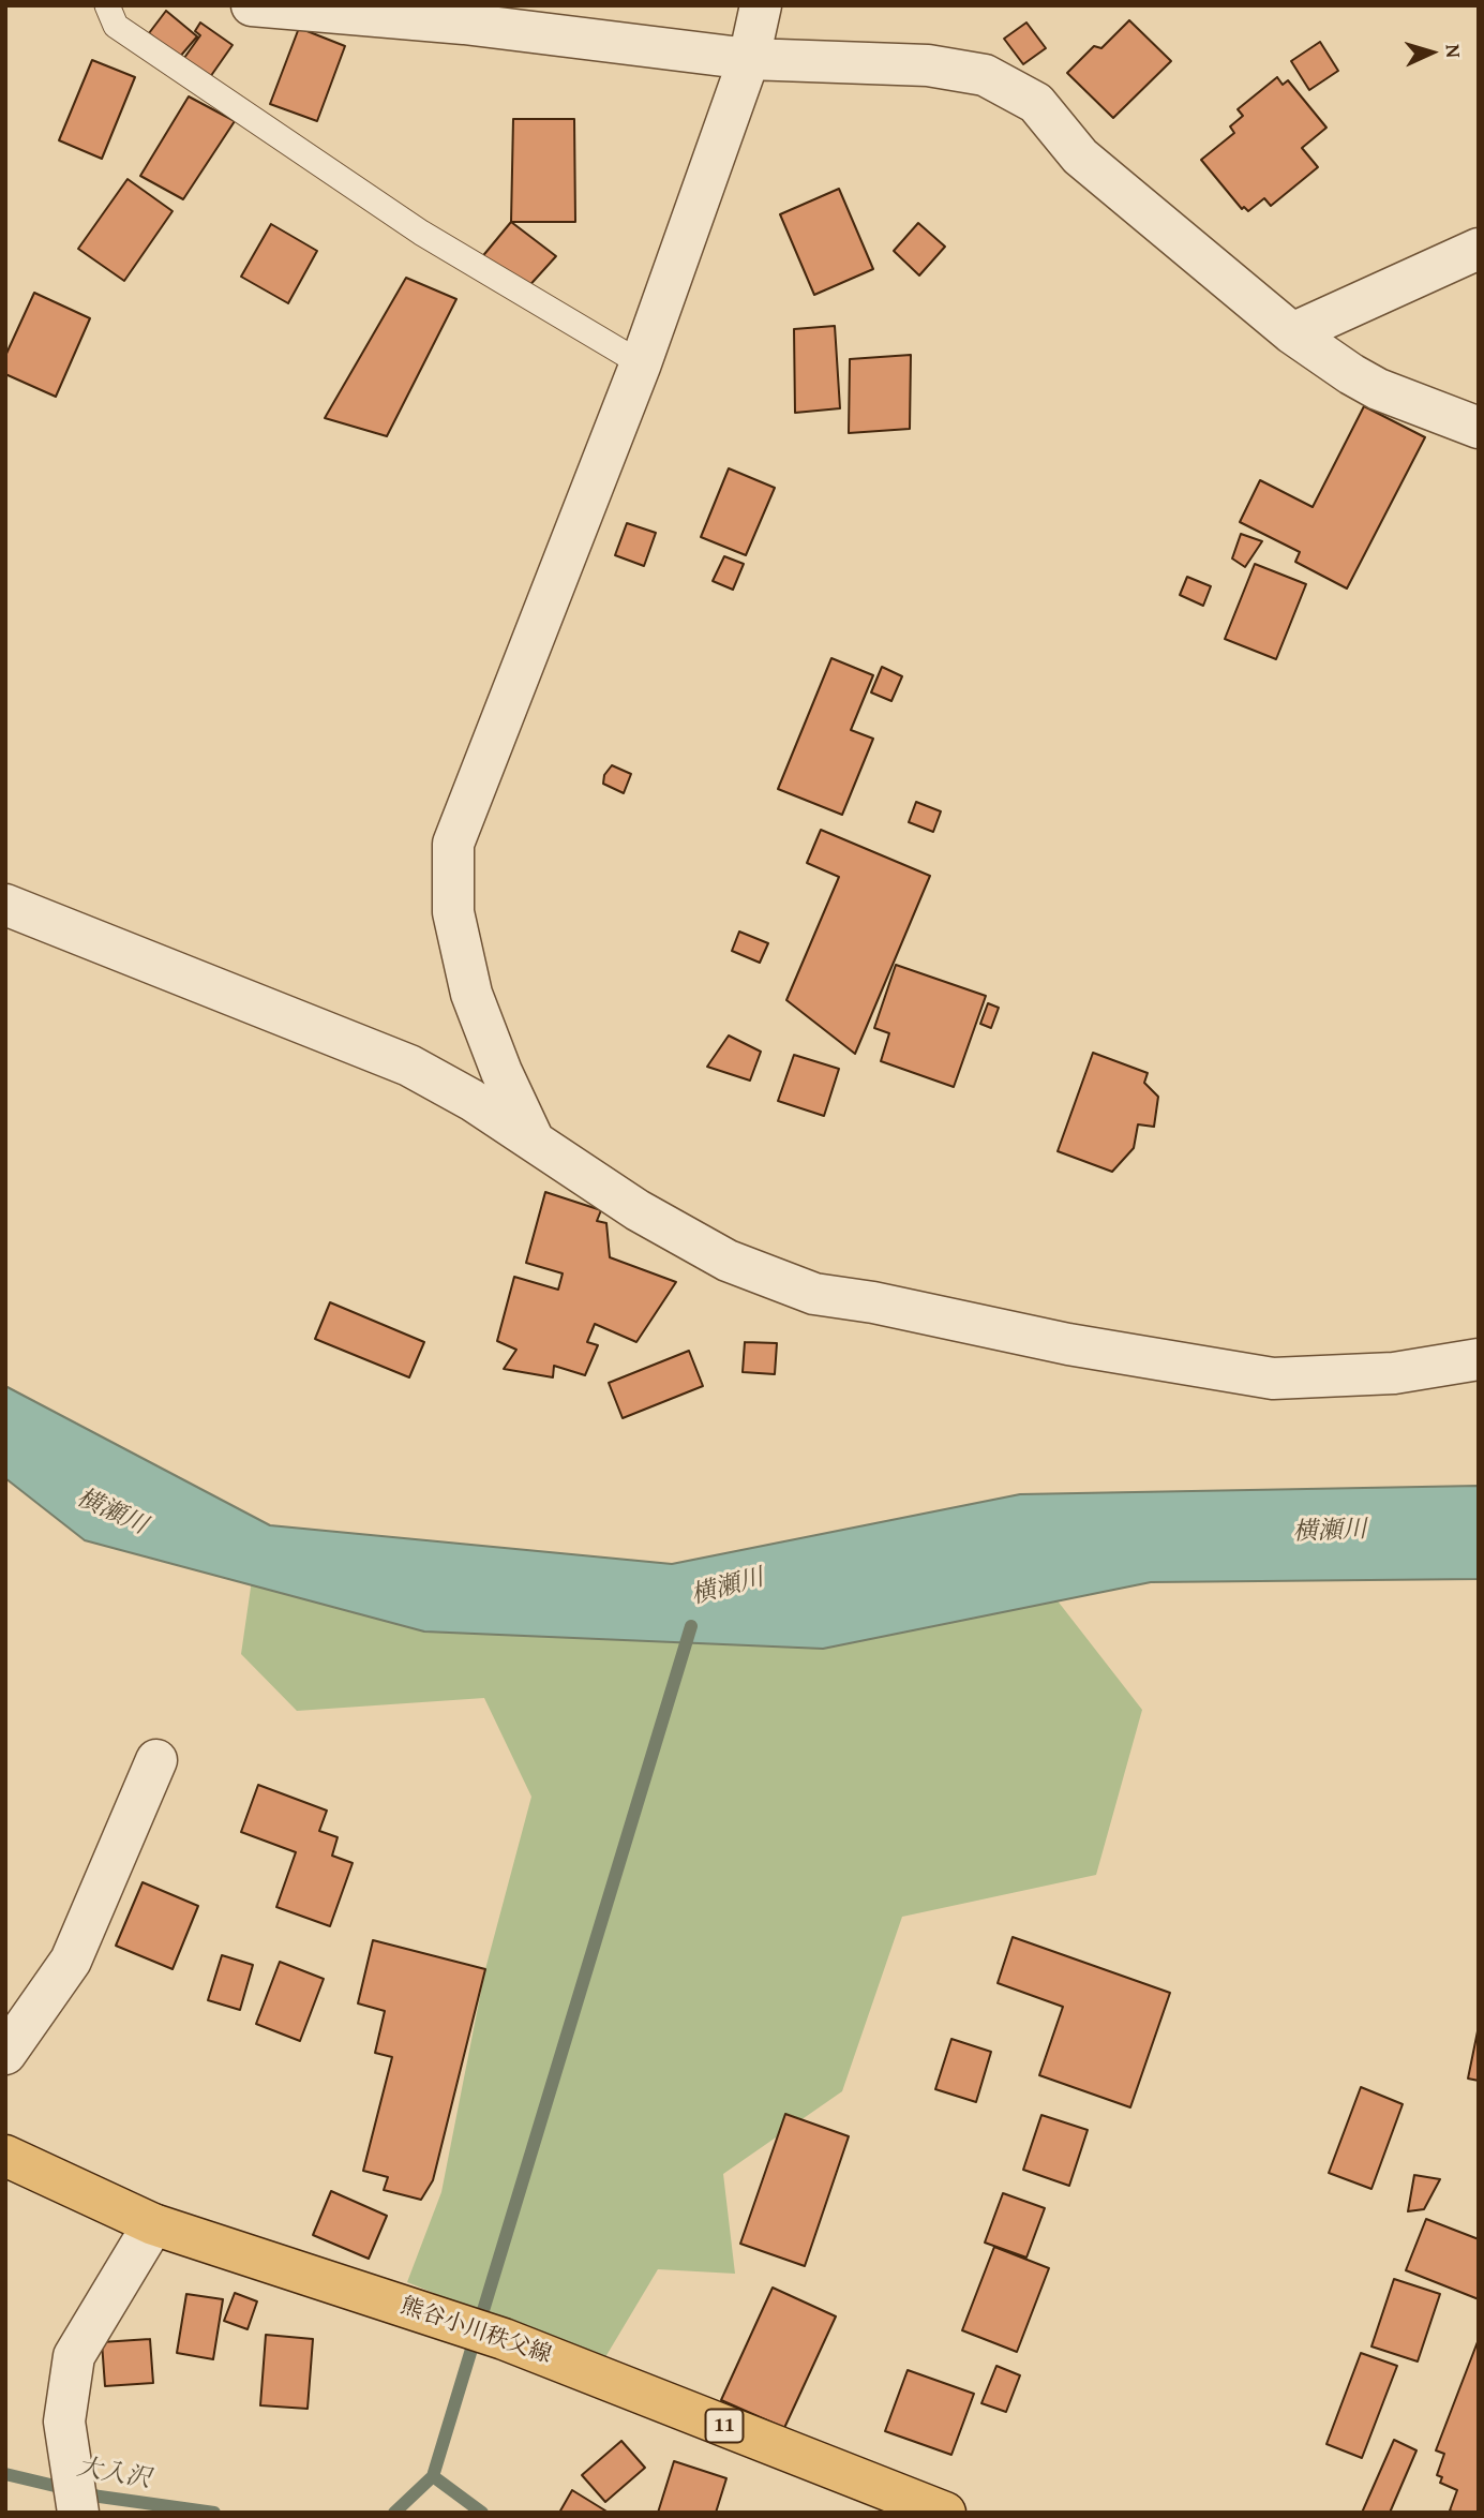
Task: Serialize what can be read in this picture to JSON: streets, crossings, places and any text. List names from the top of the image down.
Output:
{
  "streets": {
    "main road": ["熊谷小川秩父線", "11"]
  },
  "water": ["横瀬川", "大入沢"],
  "north": "right"
}
